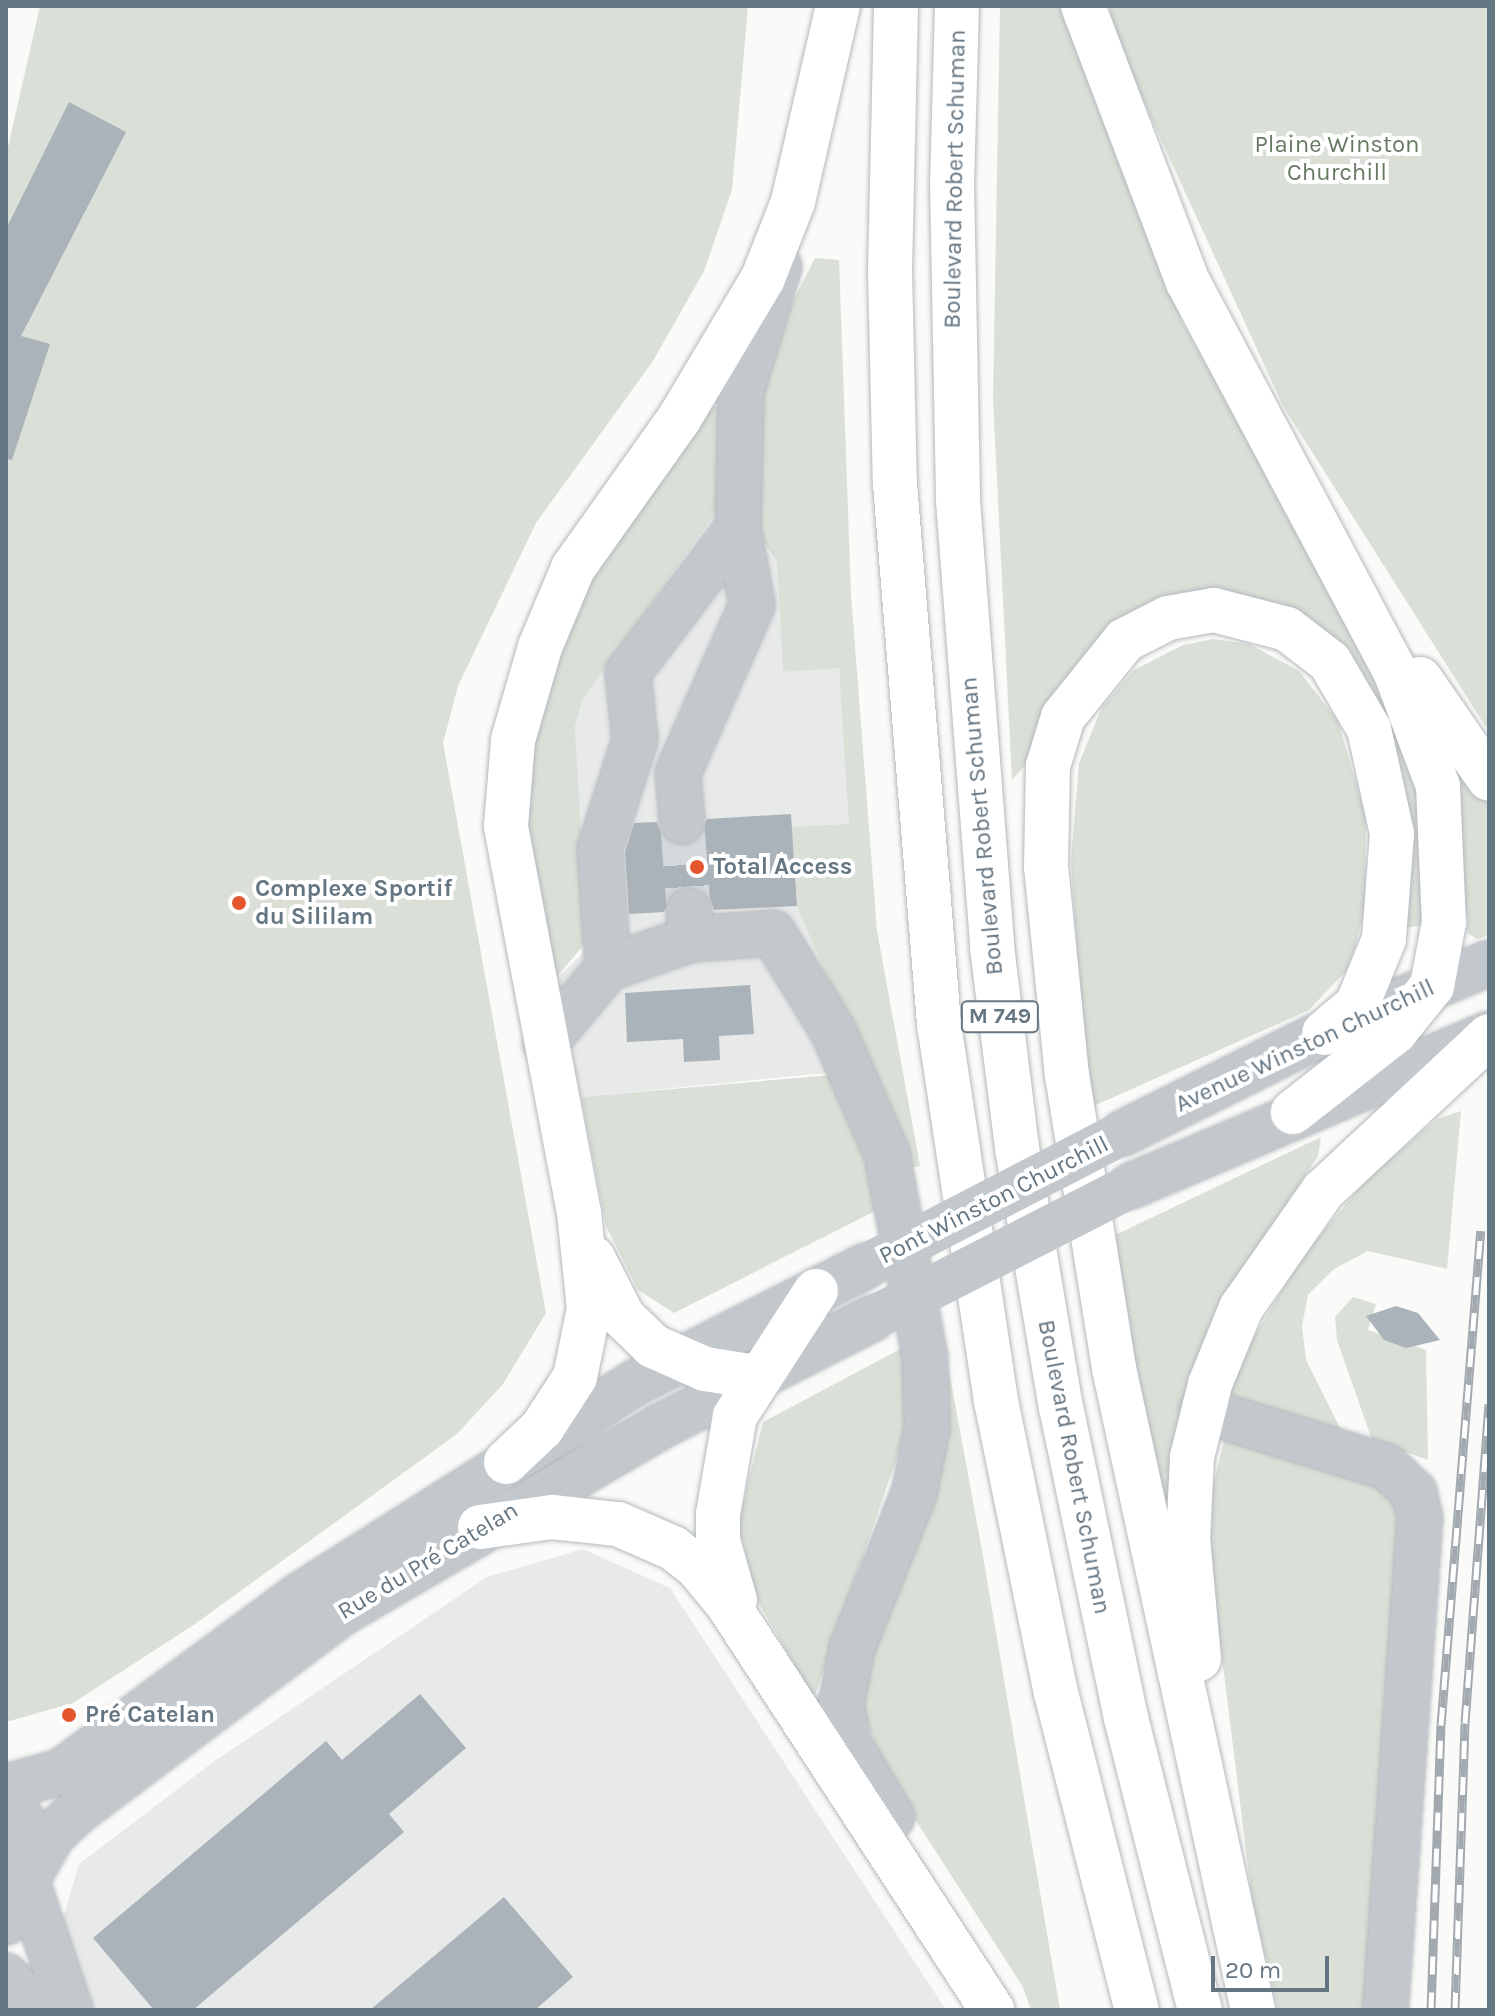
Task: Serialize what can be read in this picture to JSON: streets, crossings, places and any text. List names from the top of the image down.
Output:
{
  "streets": {
    "highway": ["Boulevard Robert Schuman", "M 749"],
    "street": ["Avenue Winston Churchill", "Pont Winston Churchill", "Rue du Pré Catelan"]
  },
  "crossings": [
    ["Avenue Winston Churchill", "Pont Winston Churchill"],
    ["Pont Winston Churchill", "Rue du Pré Catelan"]
  ],
  "parks": ["Plaine Winston Churchill"],
  "places": ["Total Access", "Complexe Sportif du Sililam", "Pré Catelan"],
  "scale_bar": "20 m"
}
